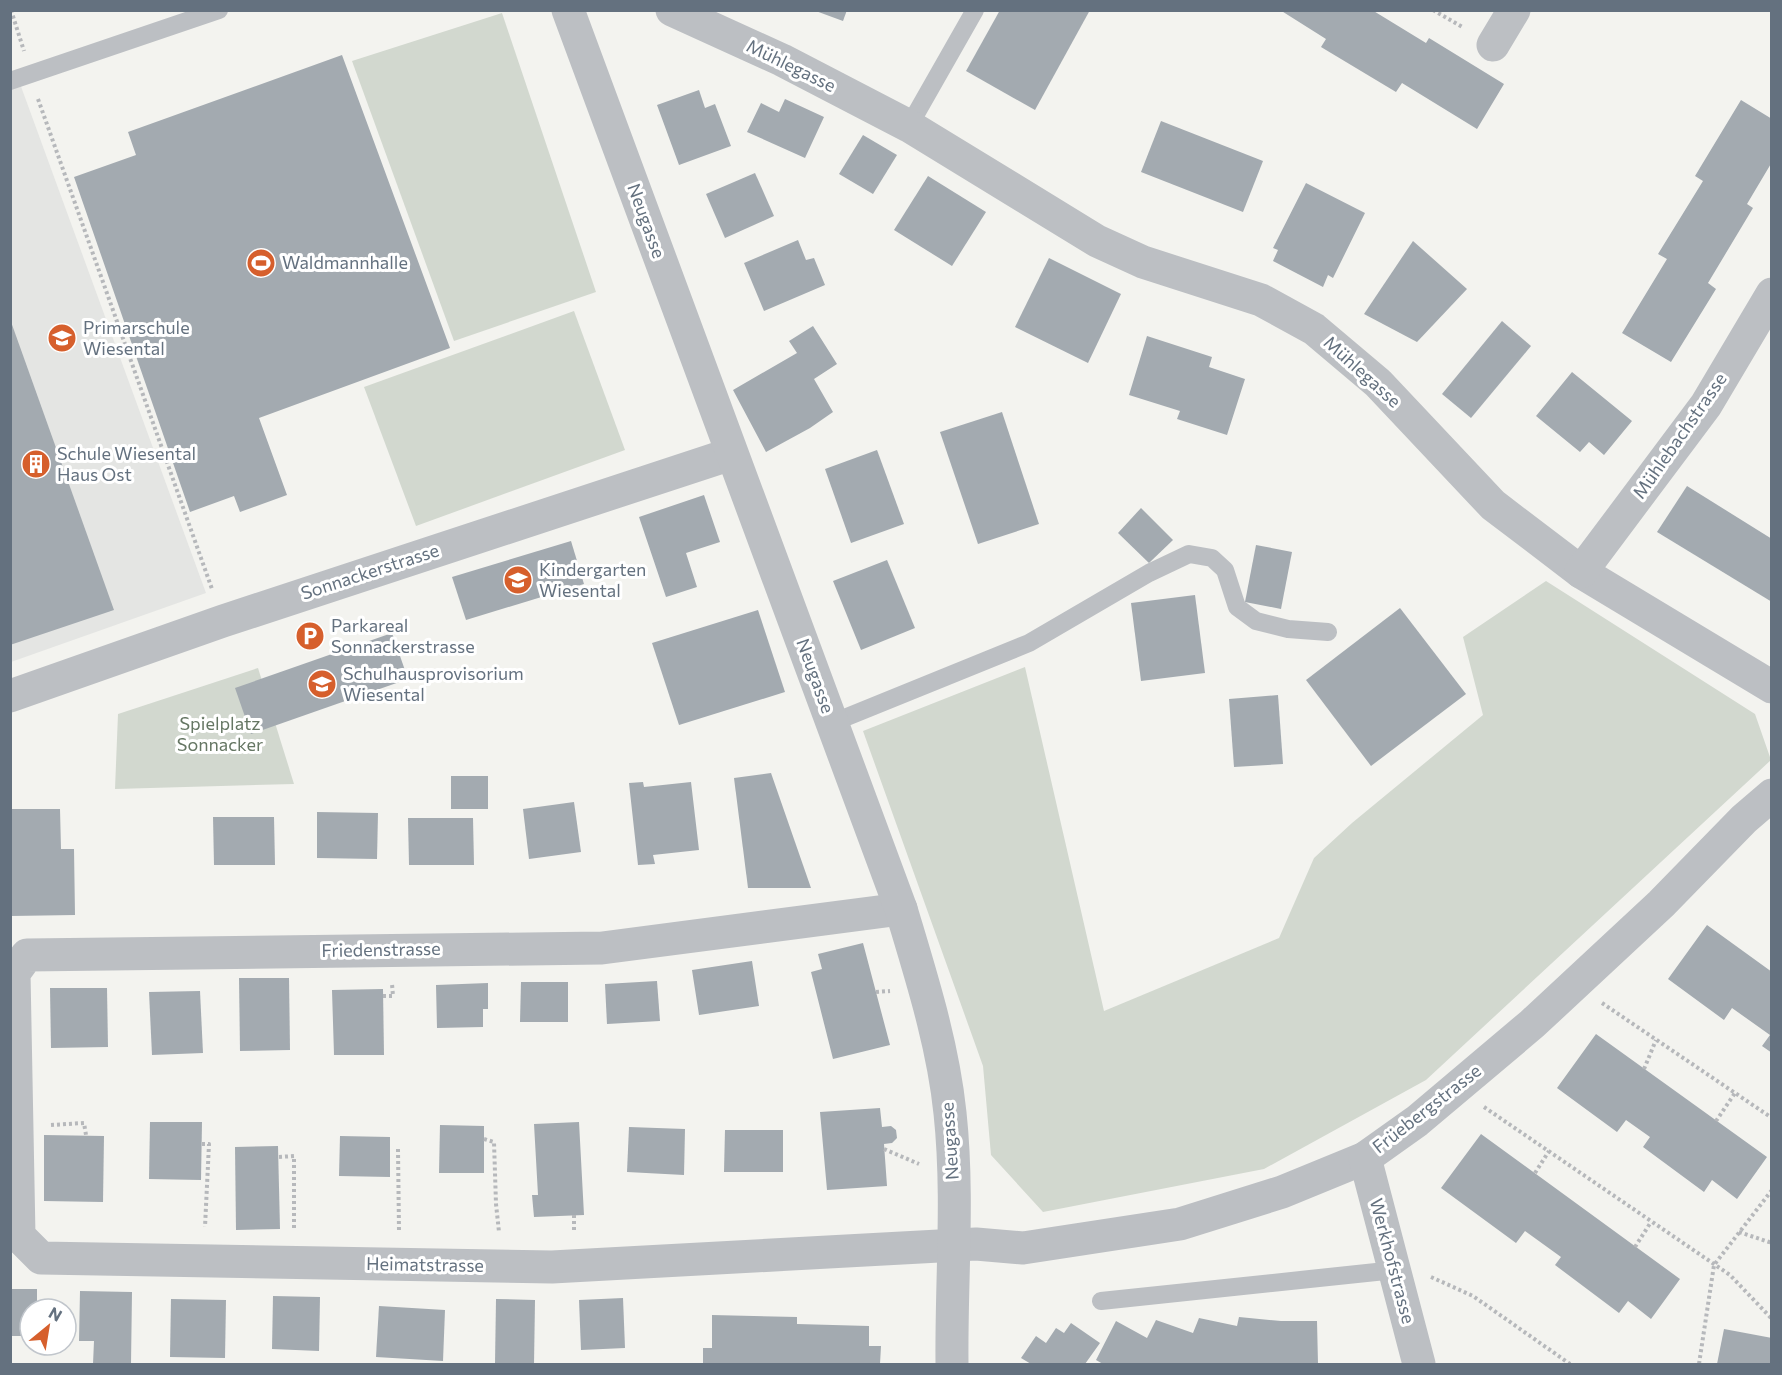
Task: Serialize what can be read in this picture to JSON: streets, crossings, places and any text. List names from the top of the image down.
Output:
{
  "streets": {
    "street": [
      "Mühlegasse",
      "Neugasse",
      "Mühlebachstrasse",
      "Sonnackerstrasse",
      "Friedenstrasse",
      "Früebergstrasse",
      "Werkhofstrasse",
      "Heimatstrasse"
    ]
  },
  "crossings": [
    ["Mühlegasse", "Mühlebachstrasse"],
    ["Neugasse", "Sonnackerstrasse"],
    ["Neugasse", "Friedenstrasse"],
    ["Neugasse", "Früebergstrasse"],
    ["Neugasse", "Heimatstrasse"],
    ["Friedenstrasse", "Heimatstrasse"],
    ["Früebergstrasse", "Werkhofstrasse"],
    ["Früebergstrasse", "Heimatstrasse"]
  ],
  "parks": ["Spielplatz Sonnacker"],
  "places": {
    "sports": ["Waldmannhalle"],
    "school or university": ["Primarschule Wiesental", "Kindergarten Wiesental", "Schulhausprovisorium Wiesental"],
    "building": ["Schule Wiesental Haus Ost"],
    "parking": ["Parkareal Sonnackerstrasse"]
  },
  "north": "top right"
}
